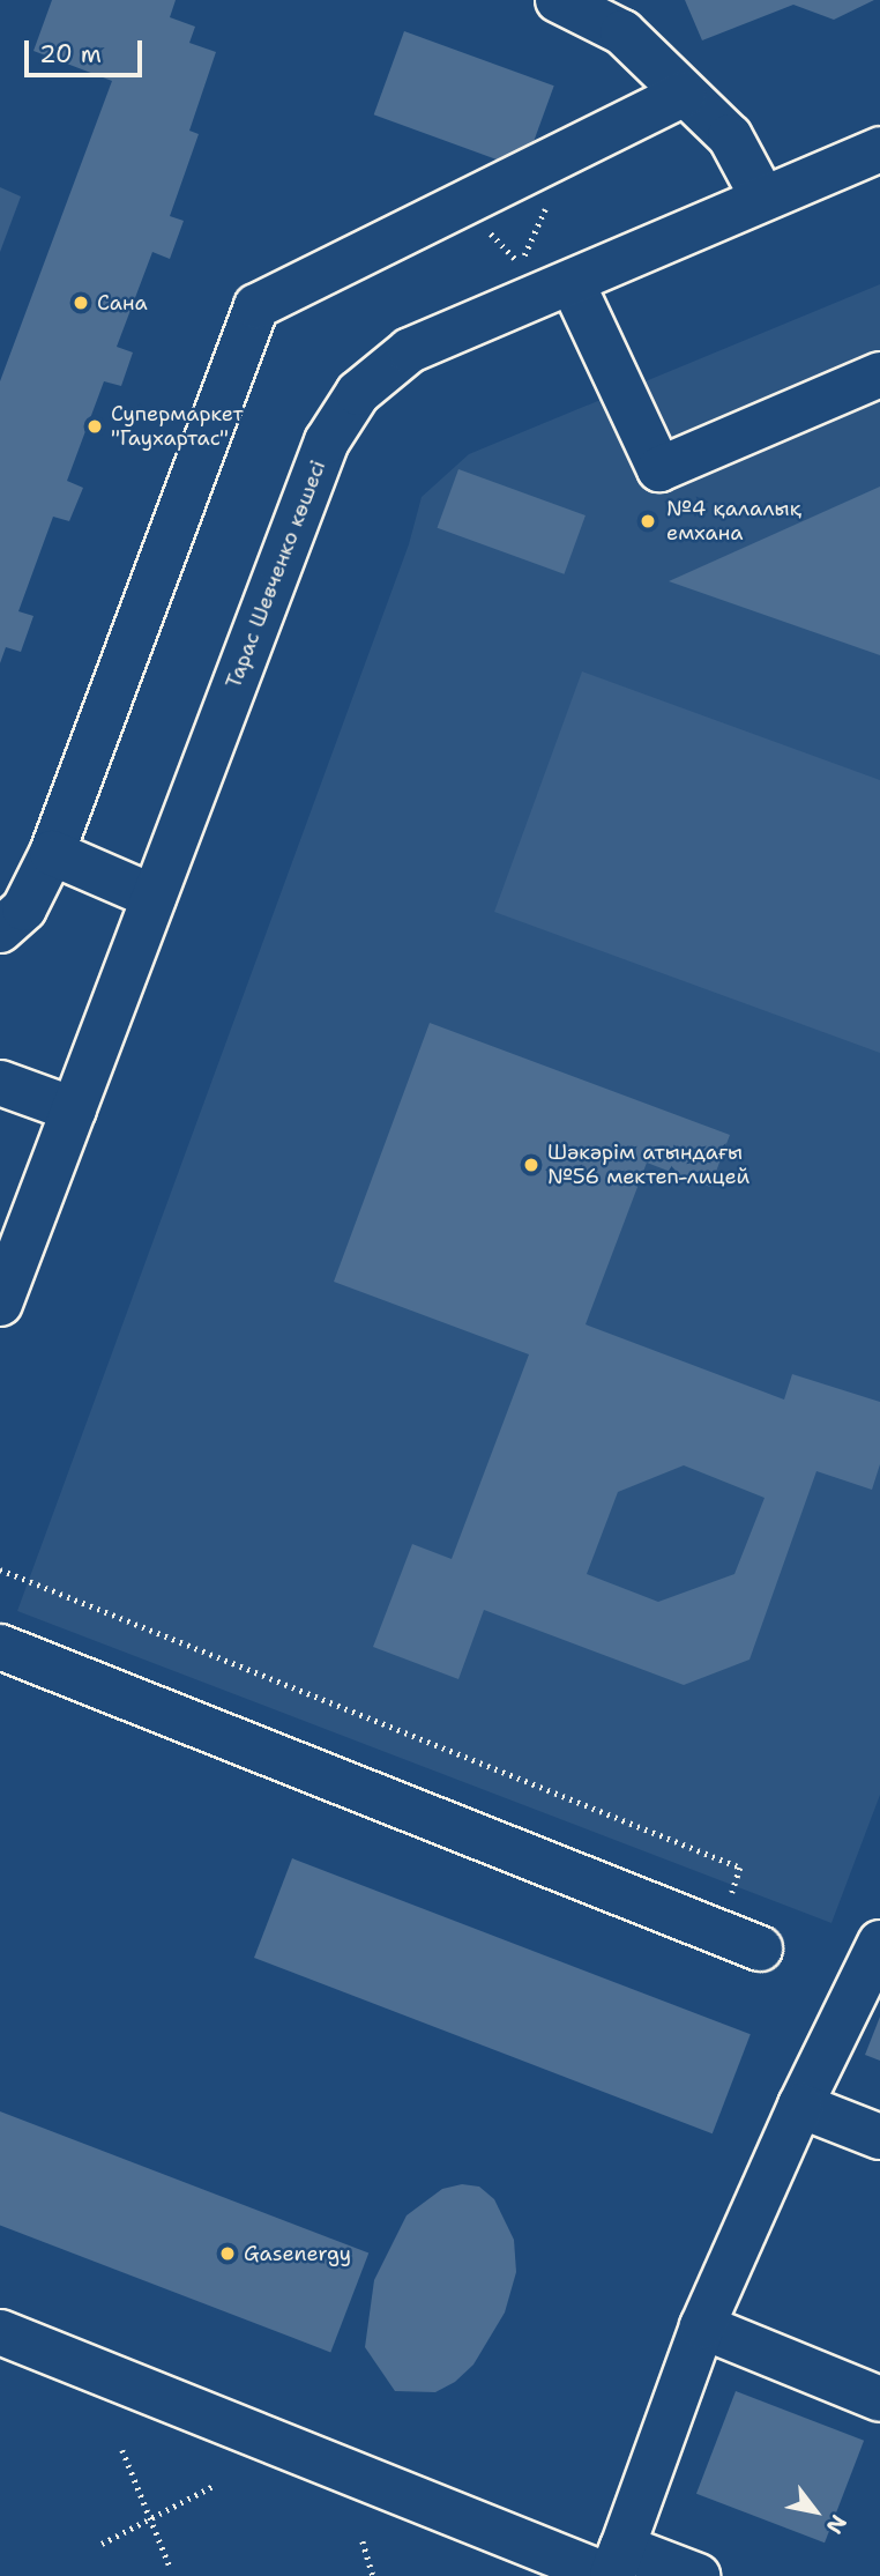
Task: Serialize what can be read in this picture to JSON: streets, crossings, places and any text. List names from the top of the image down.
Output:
{
  "streets": {
    "street": ["Тарас Шевченко көшесі"]
  },
  "places": [
    "Сана",
    "Супермаркет \"Гаухартас\"",
    "№4 қалалық емхана",
    "Шәкәрім атындағы №56 мектеп-лицей",
    "Gasenergy"
  ],
  "scale_bar": "20 m",
  "north": "bottom right"
}
